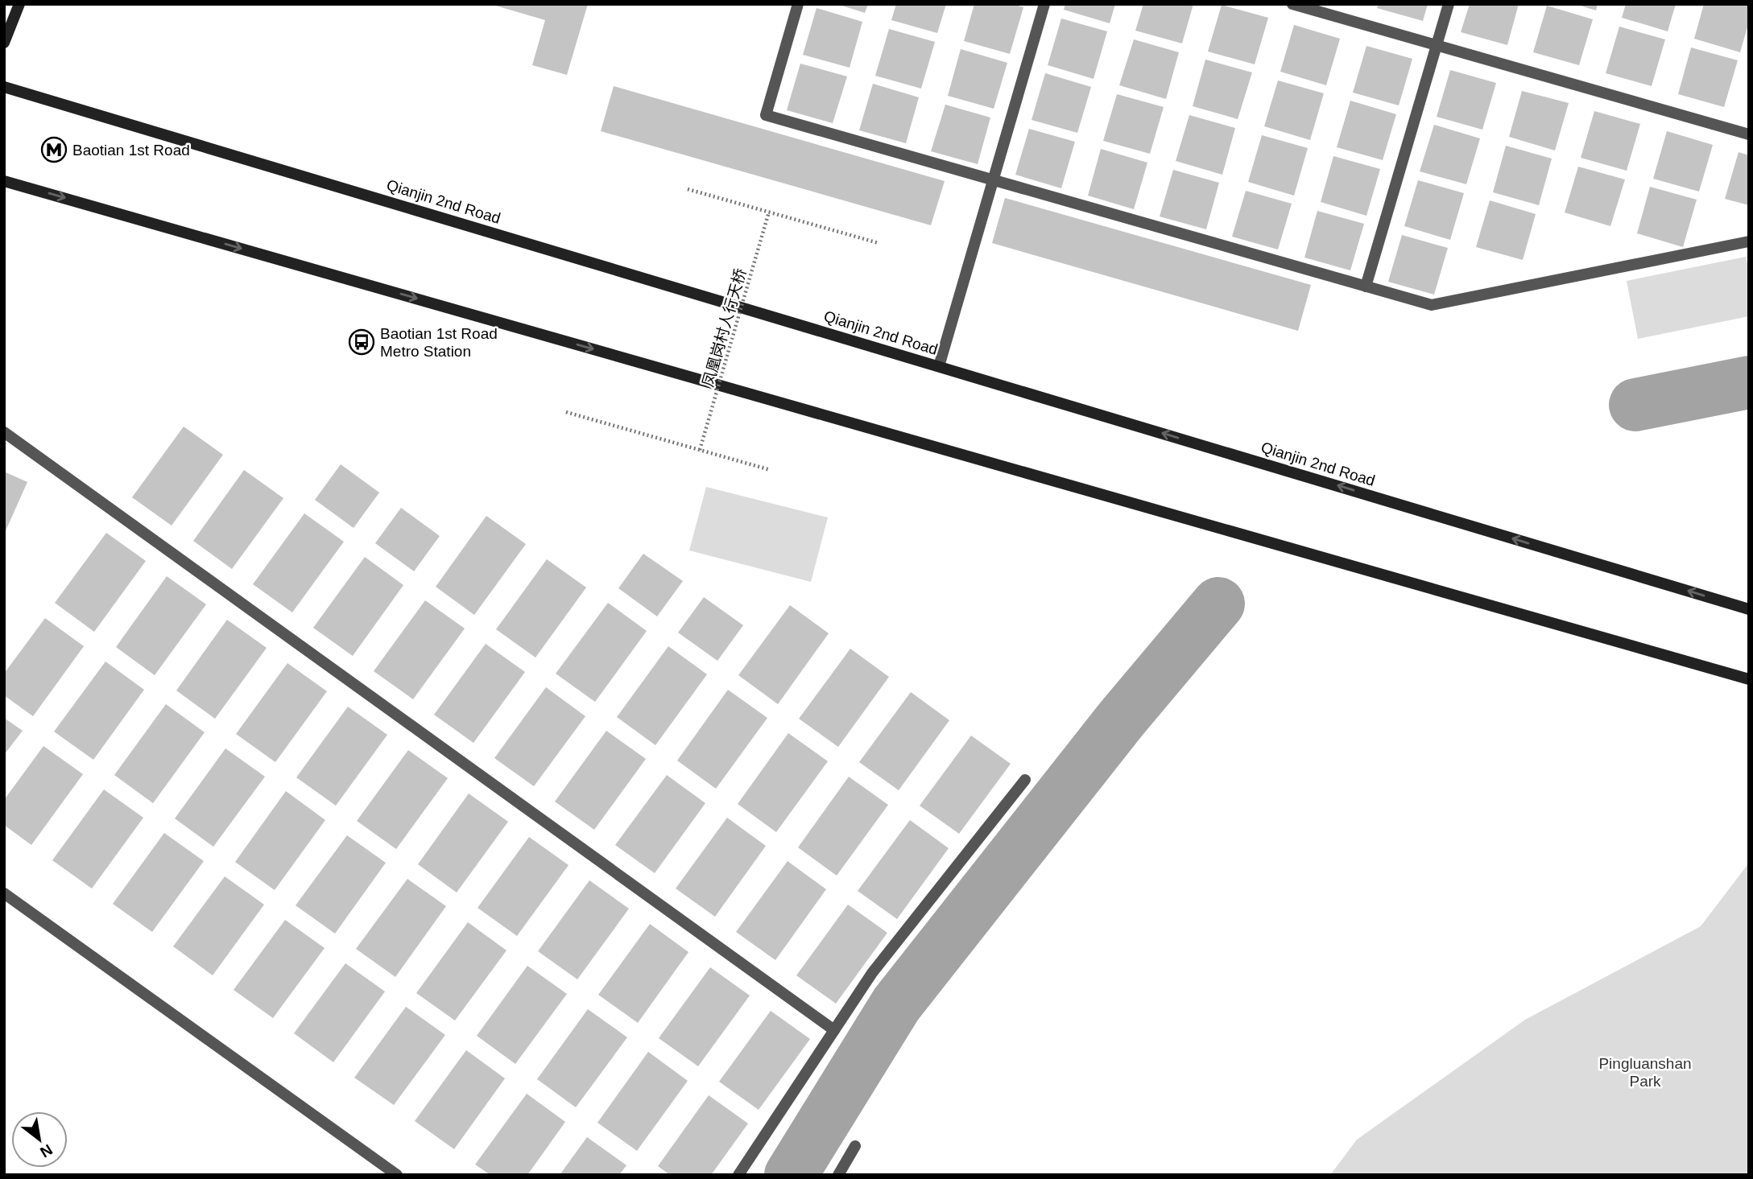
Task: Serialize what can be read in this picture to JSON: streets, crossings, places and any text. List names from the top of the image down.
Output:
{
  "streets": {
    "main road": ["Qianjin 2nd Road"],
    "path": ["凤凰岗村人行天桥"]
  },
  "parks": ["Pingluanshan Park"],
  "places": {
    "metro station": ["Baotian 1st Road"],
    "bus stop": ["Baotian 1st Road Metro Station"]
  },
  "north": "bottom right"
}
